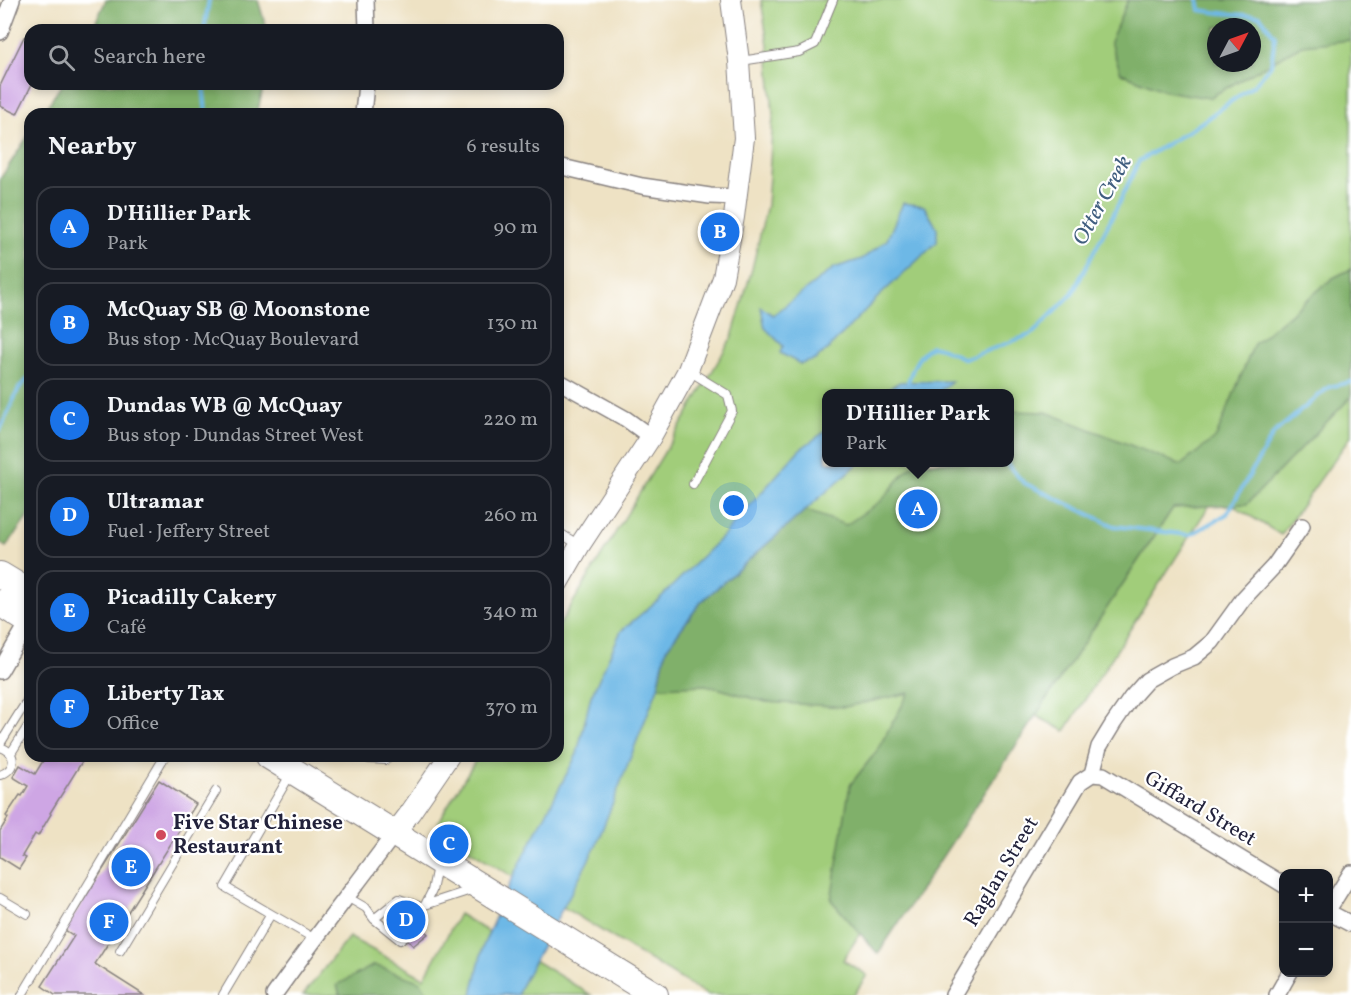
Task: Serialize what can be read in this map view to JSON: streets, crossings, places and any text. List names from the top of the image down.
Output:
{
  "streets": {
    "street": ["Giffard Street", "Raglan Street"]
  },
  "crossings": [
    ["Giffard Street", "Raglan Street"]
  ],
  "water": ["Otter Creek"],
  "places": ["Five Star Chinese Restaurant"],
  "north": "top right",
  "page": {
    "search": "Search here",
    "heading": ["Nearby", "6 results"],
    "list": [
      {
        "mark": "A",
        "name": "D'Hillier Park",
        "note": "Park",
        "value": "90 m"
      },
      {
        "mark": "B",
        "name": "McQuay SB @ Moonstone",
        "note": "Bus stop · McQuay Boulevard",
        "value": "130 m"
      },
      {
        "mark": "C",
        "name": "Dundas WB @ McQuay",
        "note": "Bus stop · Dundas Street West",
        "value": "220 m"
      },
      {
        "mark": "D",
        "name": "Ultramar",
        "note": "Fuel · Jeffery Street",
        "value": "260 m"
      },
      {
        "mark": "E",
        "name": "Picadilly Cakery",
        "note": "Café",
        "value": "340 m"
      },
      {
        "mark": "F",
        "name": "Liberty Tax",
        "note": "Office",
        "value": "370 m"
      }
    ],
    "pins": [
      "B",
      "A",
      "C",
      "E",
      "D",
      "F"
    ],
    "popup": ["D'Hillier Park", "Park"],
    "map_buttons": ["+", "−"]
  }
}
